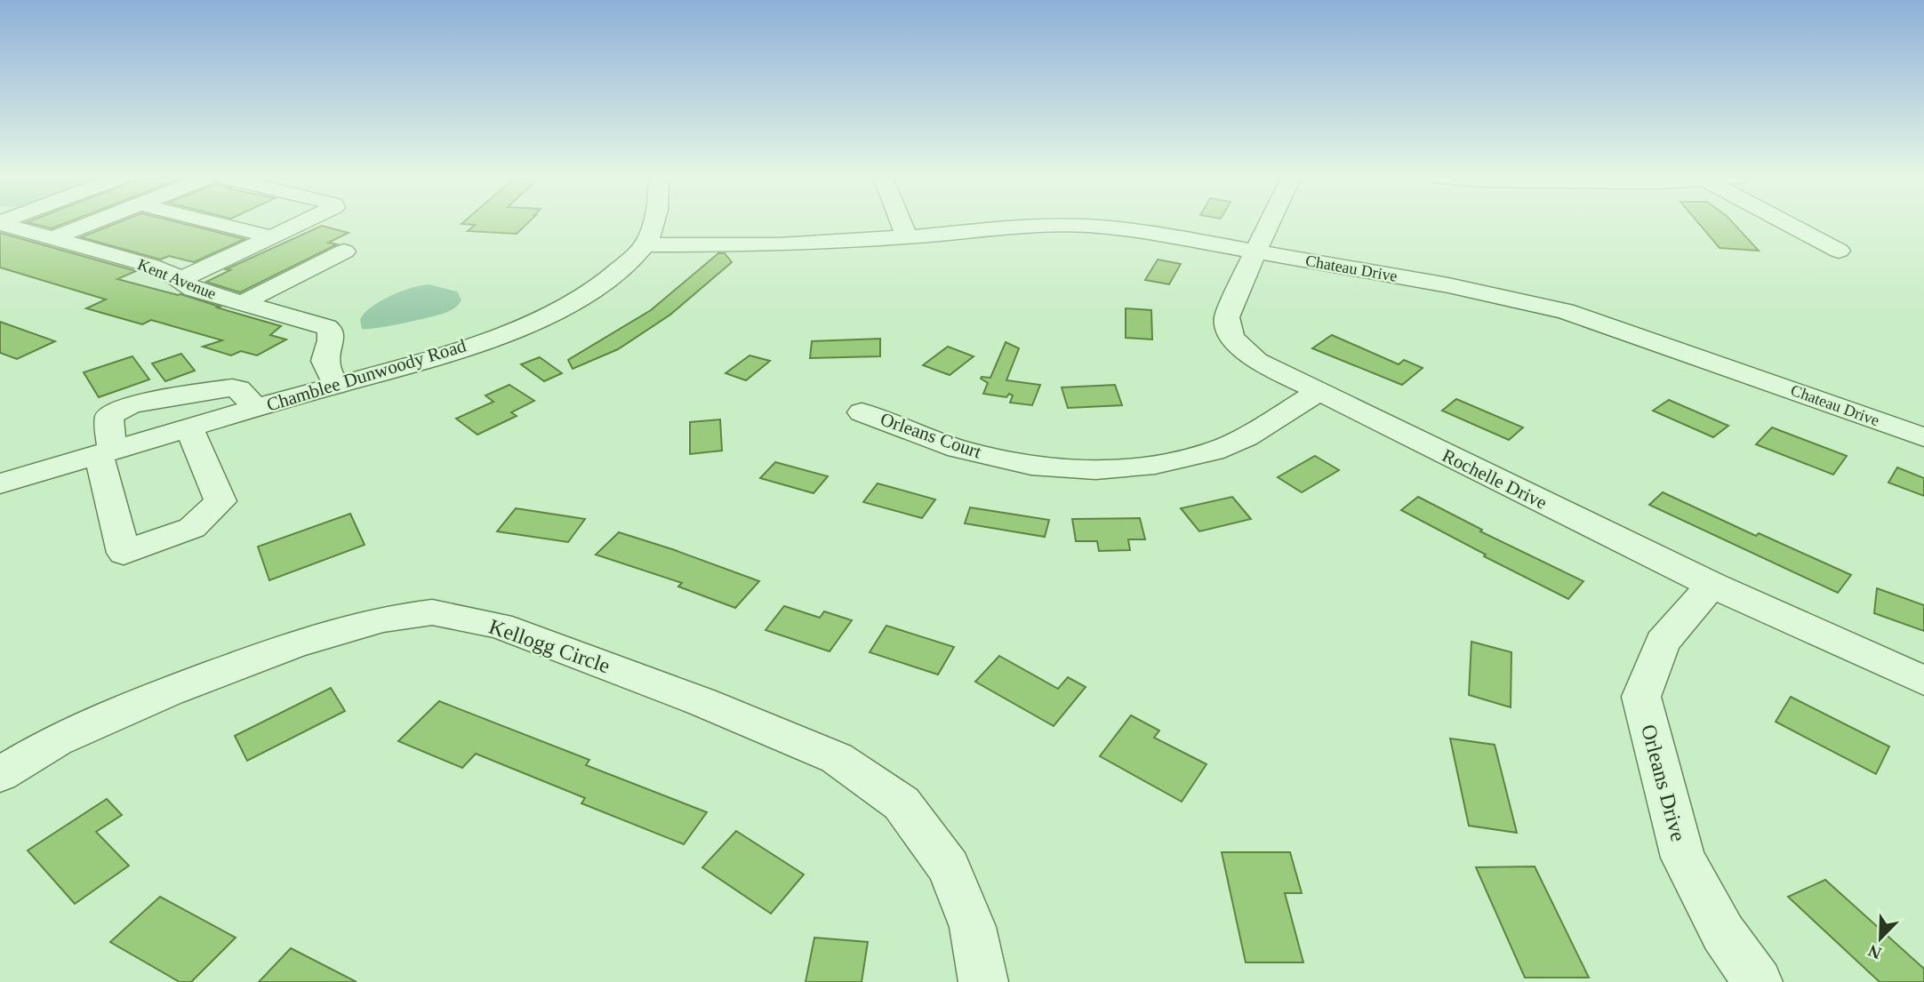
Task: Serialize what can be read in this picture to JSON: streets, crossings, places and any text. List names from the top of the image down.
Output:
{
  "streets": {
    "street": [
      "Chateau Drive",
      "Kent Avenue",
      "Chamblee Dunwoody Road",
      "Orleans Court",
      "Rochelle Drive",
      "Kellogg Circle",
      "Orleans Drive"
    ]
  },
  "crossings": [
    ["Chateau Drive", "Chamblee Dunwoody Road"],
    ["Chateau Drive", "Rochelle Drive"],
    ["Kent Avenue", "Chamblee Dunwoody Road"],
    ["Orleans Court", "Rochelle Drive"],
    ["Rochelle Drive", "Orleans Drive"]
  ],
  "north": "bottom left"
}
